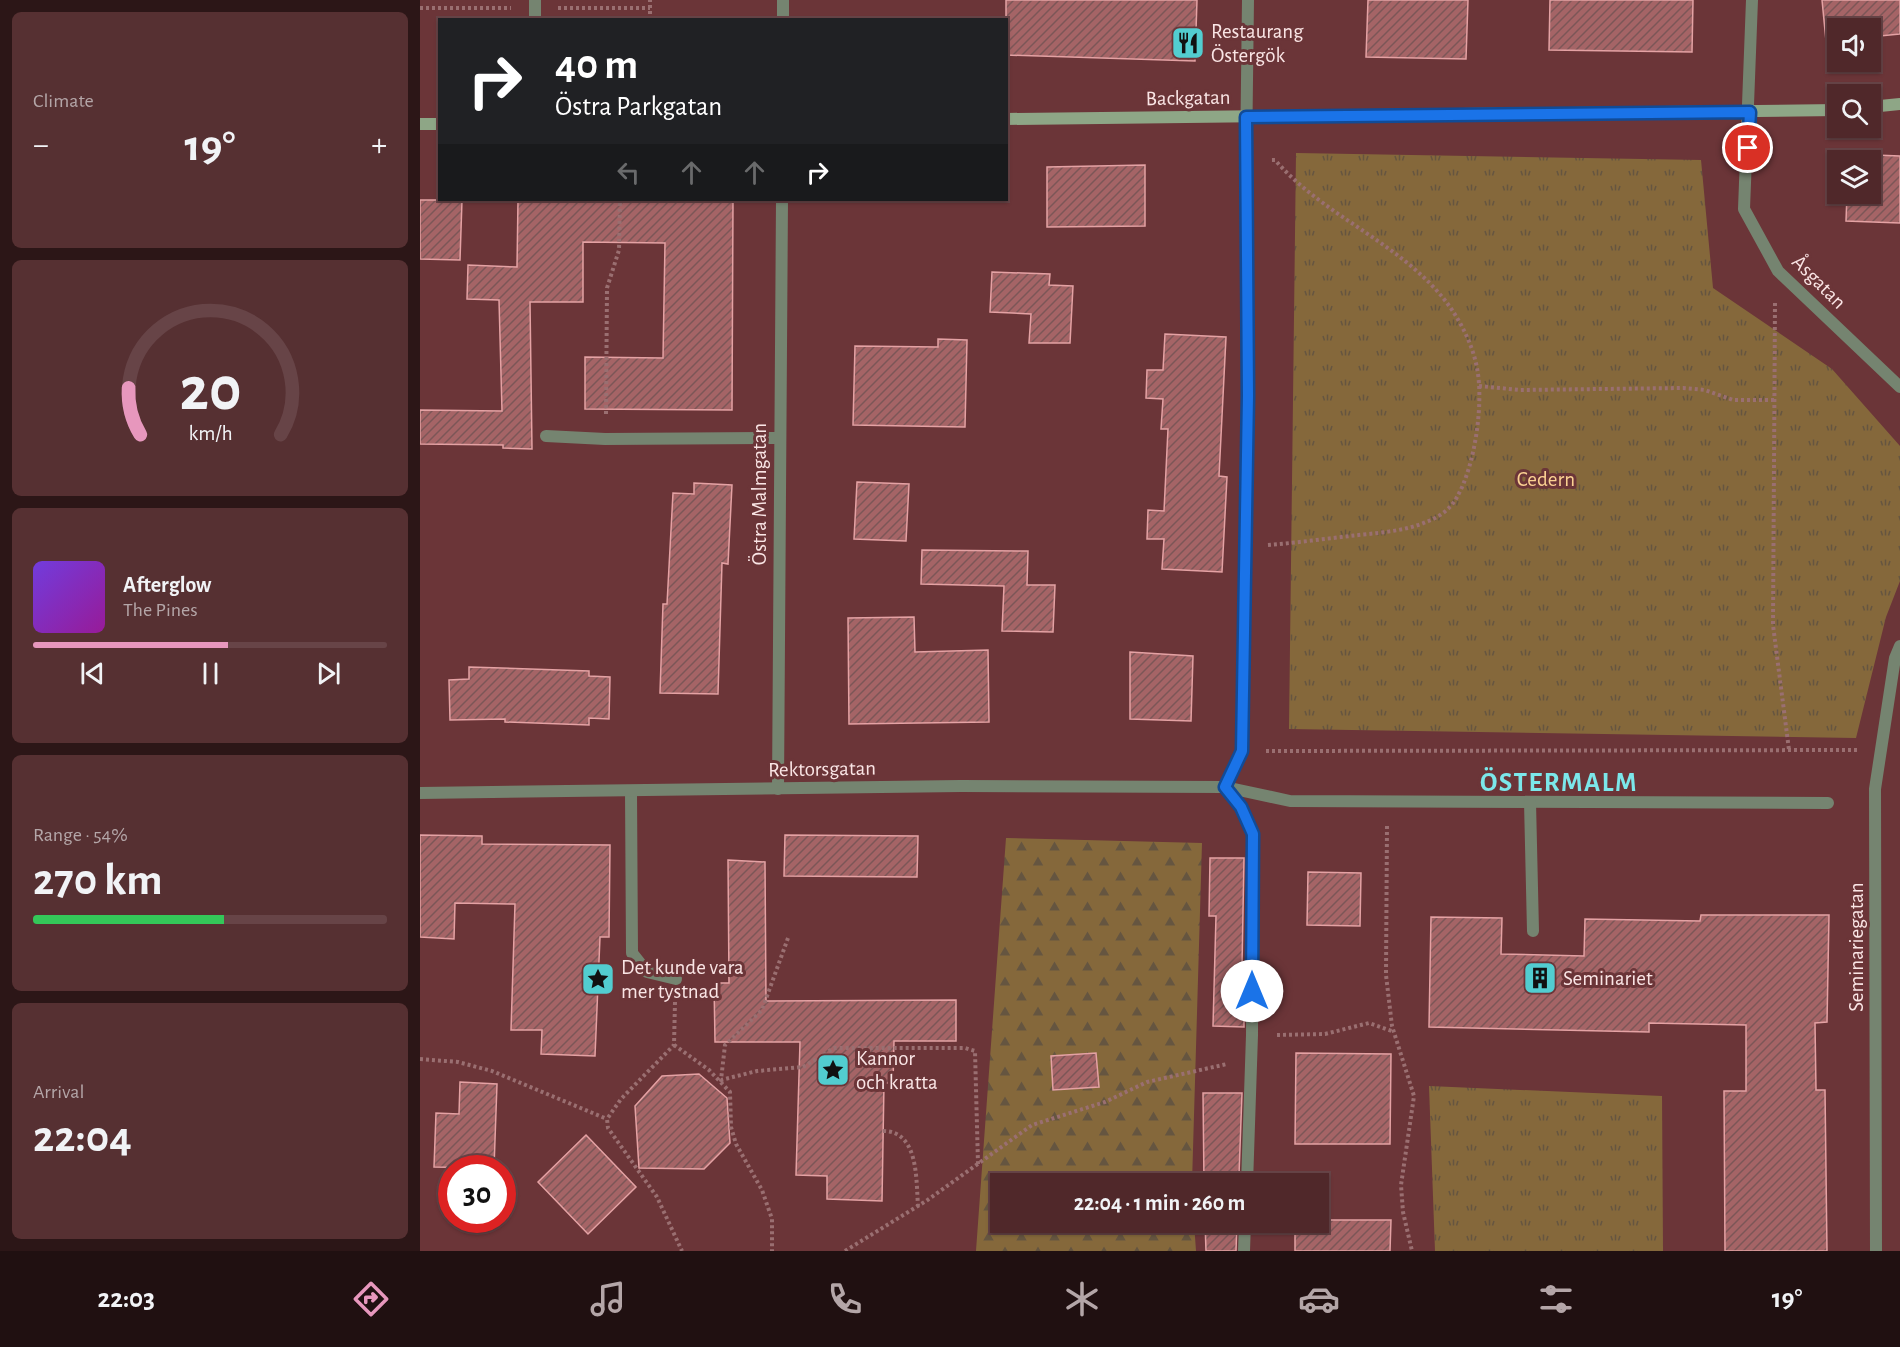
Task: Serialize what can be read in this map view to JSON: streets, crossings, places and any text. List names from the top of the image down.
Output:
{
  "streets": {
    "street": [
      "Backgatan",
      "Åsgatan",
      "Östra Malmgatan",
      "Rektorsgatan",
      "Seminariegatan"
    ]
  },
  "crossings": [
    ["Backgatan", "Åsgatan"],
    ["Östra Malmgatan", "Rektorsgatan"]
  ],
  "districts": ["ÖSTERMALM"],
  "parks": ["Cedern"],
  "places": {
    "restaurant": ["Restaurang Östergök"],
    "building": ["Seminariet"],
    "place": ["Det kunde vara mer tystnad", "Kannor och kratta"]
  },
  "page": {
    "tile": [
      "Climate",
      ["Range · 54%", "270 km"],
      ["Arrival", "22:04"]
    ],
    "turn": ["40 m", "Östra Parkgatan"],
    "heat": ["−", "19°", "+"],
    "song": ["Afterglow", "The Pines"],
    "limit": "30",
    "trip": "22:04 · 1 min · 260 m",
    "tabs": ["22:03", "19°"],
    "gauge": ["20", "km/h"]
  }
}
